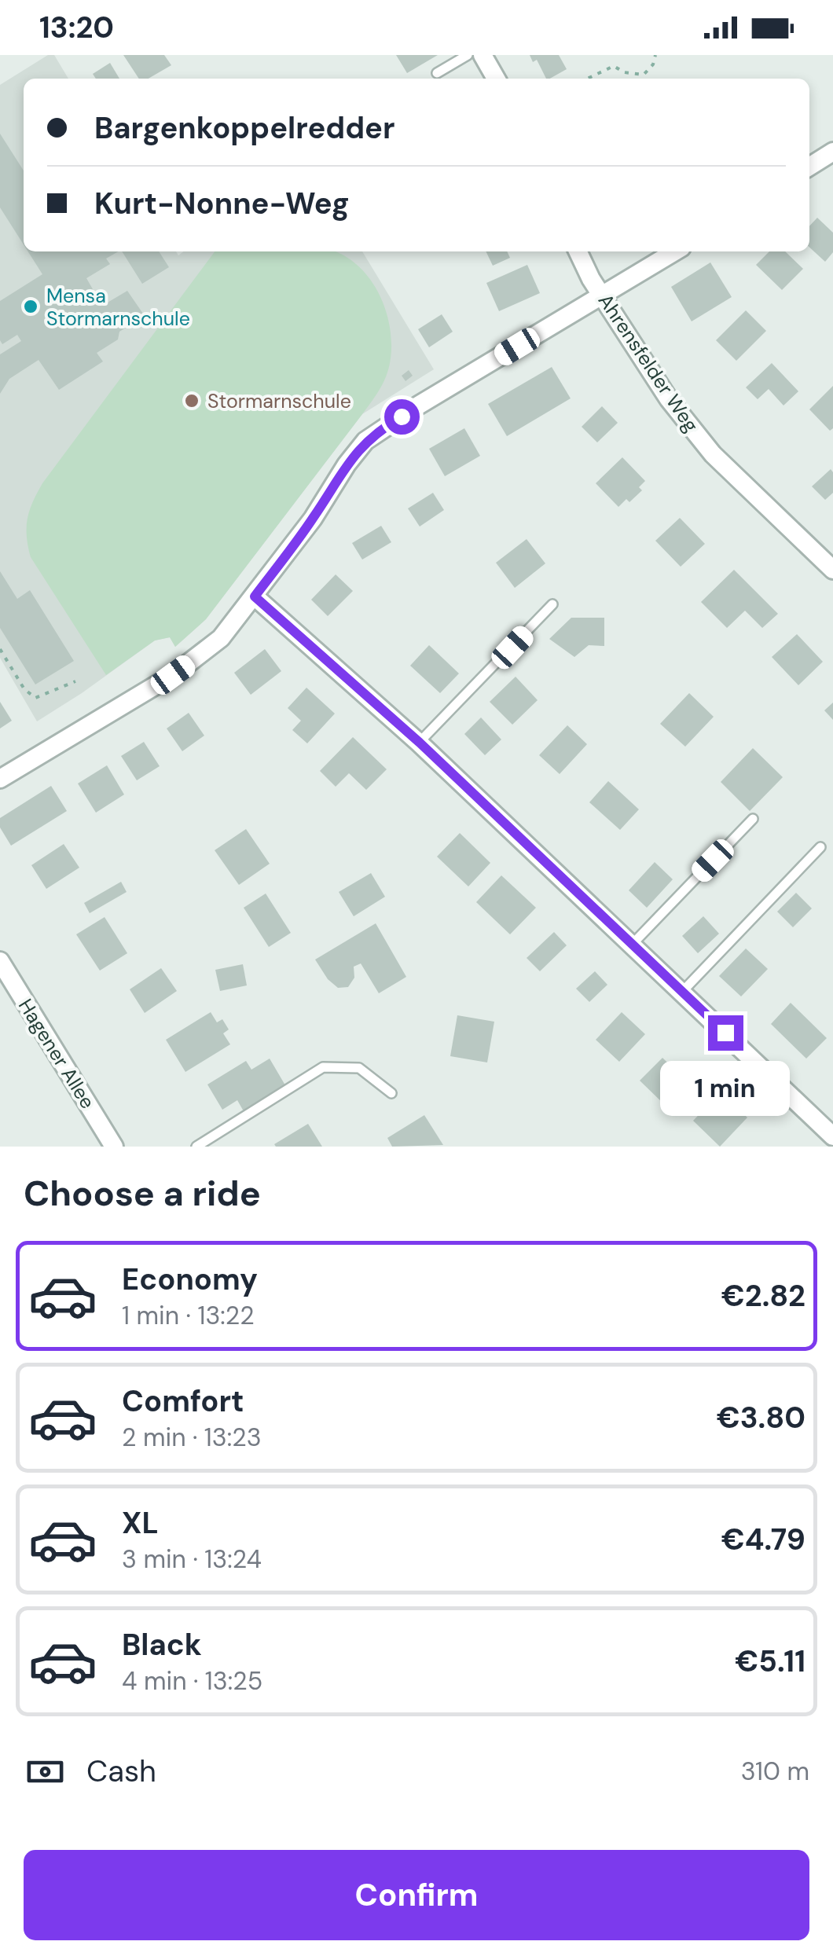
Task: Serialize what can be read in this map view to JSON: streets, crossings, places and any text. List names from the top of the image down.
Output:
{
  "streets": {
    "street": ["Ahrensfelder Weg", "Hagener Allee"]
  },
  "places": ["Mensa Stormarnschule", "Stormarnschule"],
  "page": {
    "status": "13:20",
    "banner": ["Bargenkoppelredder", "Kurt-Nonne-Weg"],
    "bubble": "1 min",
    "heading": "Choose a ride",
    "list": [
      {
        "name": "Economy",
        "note": "1 min · 13:22",
        "value": "€2.82"
      },
      {
        "name": "Comfort",
        "note": "2 min · 13:23",
        "value": "€3.80"
      },
      {
        "name": "XL",
        "note": "3 min · 13:24",
        "value": "€4.79"
      },
      {
        "name": "Black",
        "note": "4 min · 13:25",
        "value": "€5.11"
      }
    ],
    "pay": ["Cash", "310 m"],
    "buttons": "Confirm"
  }
}
